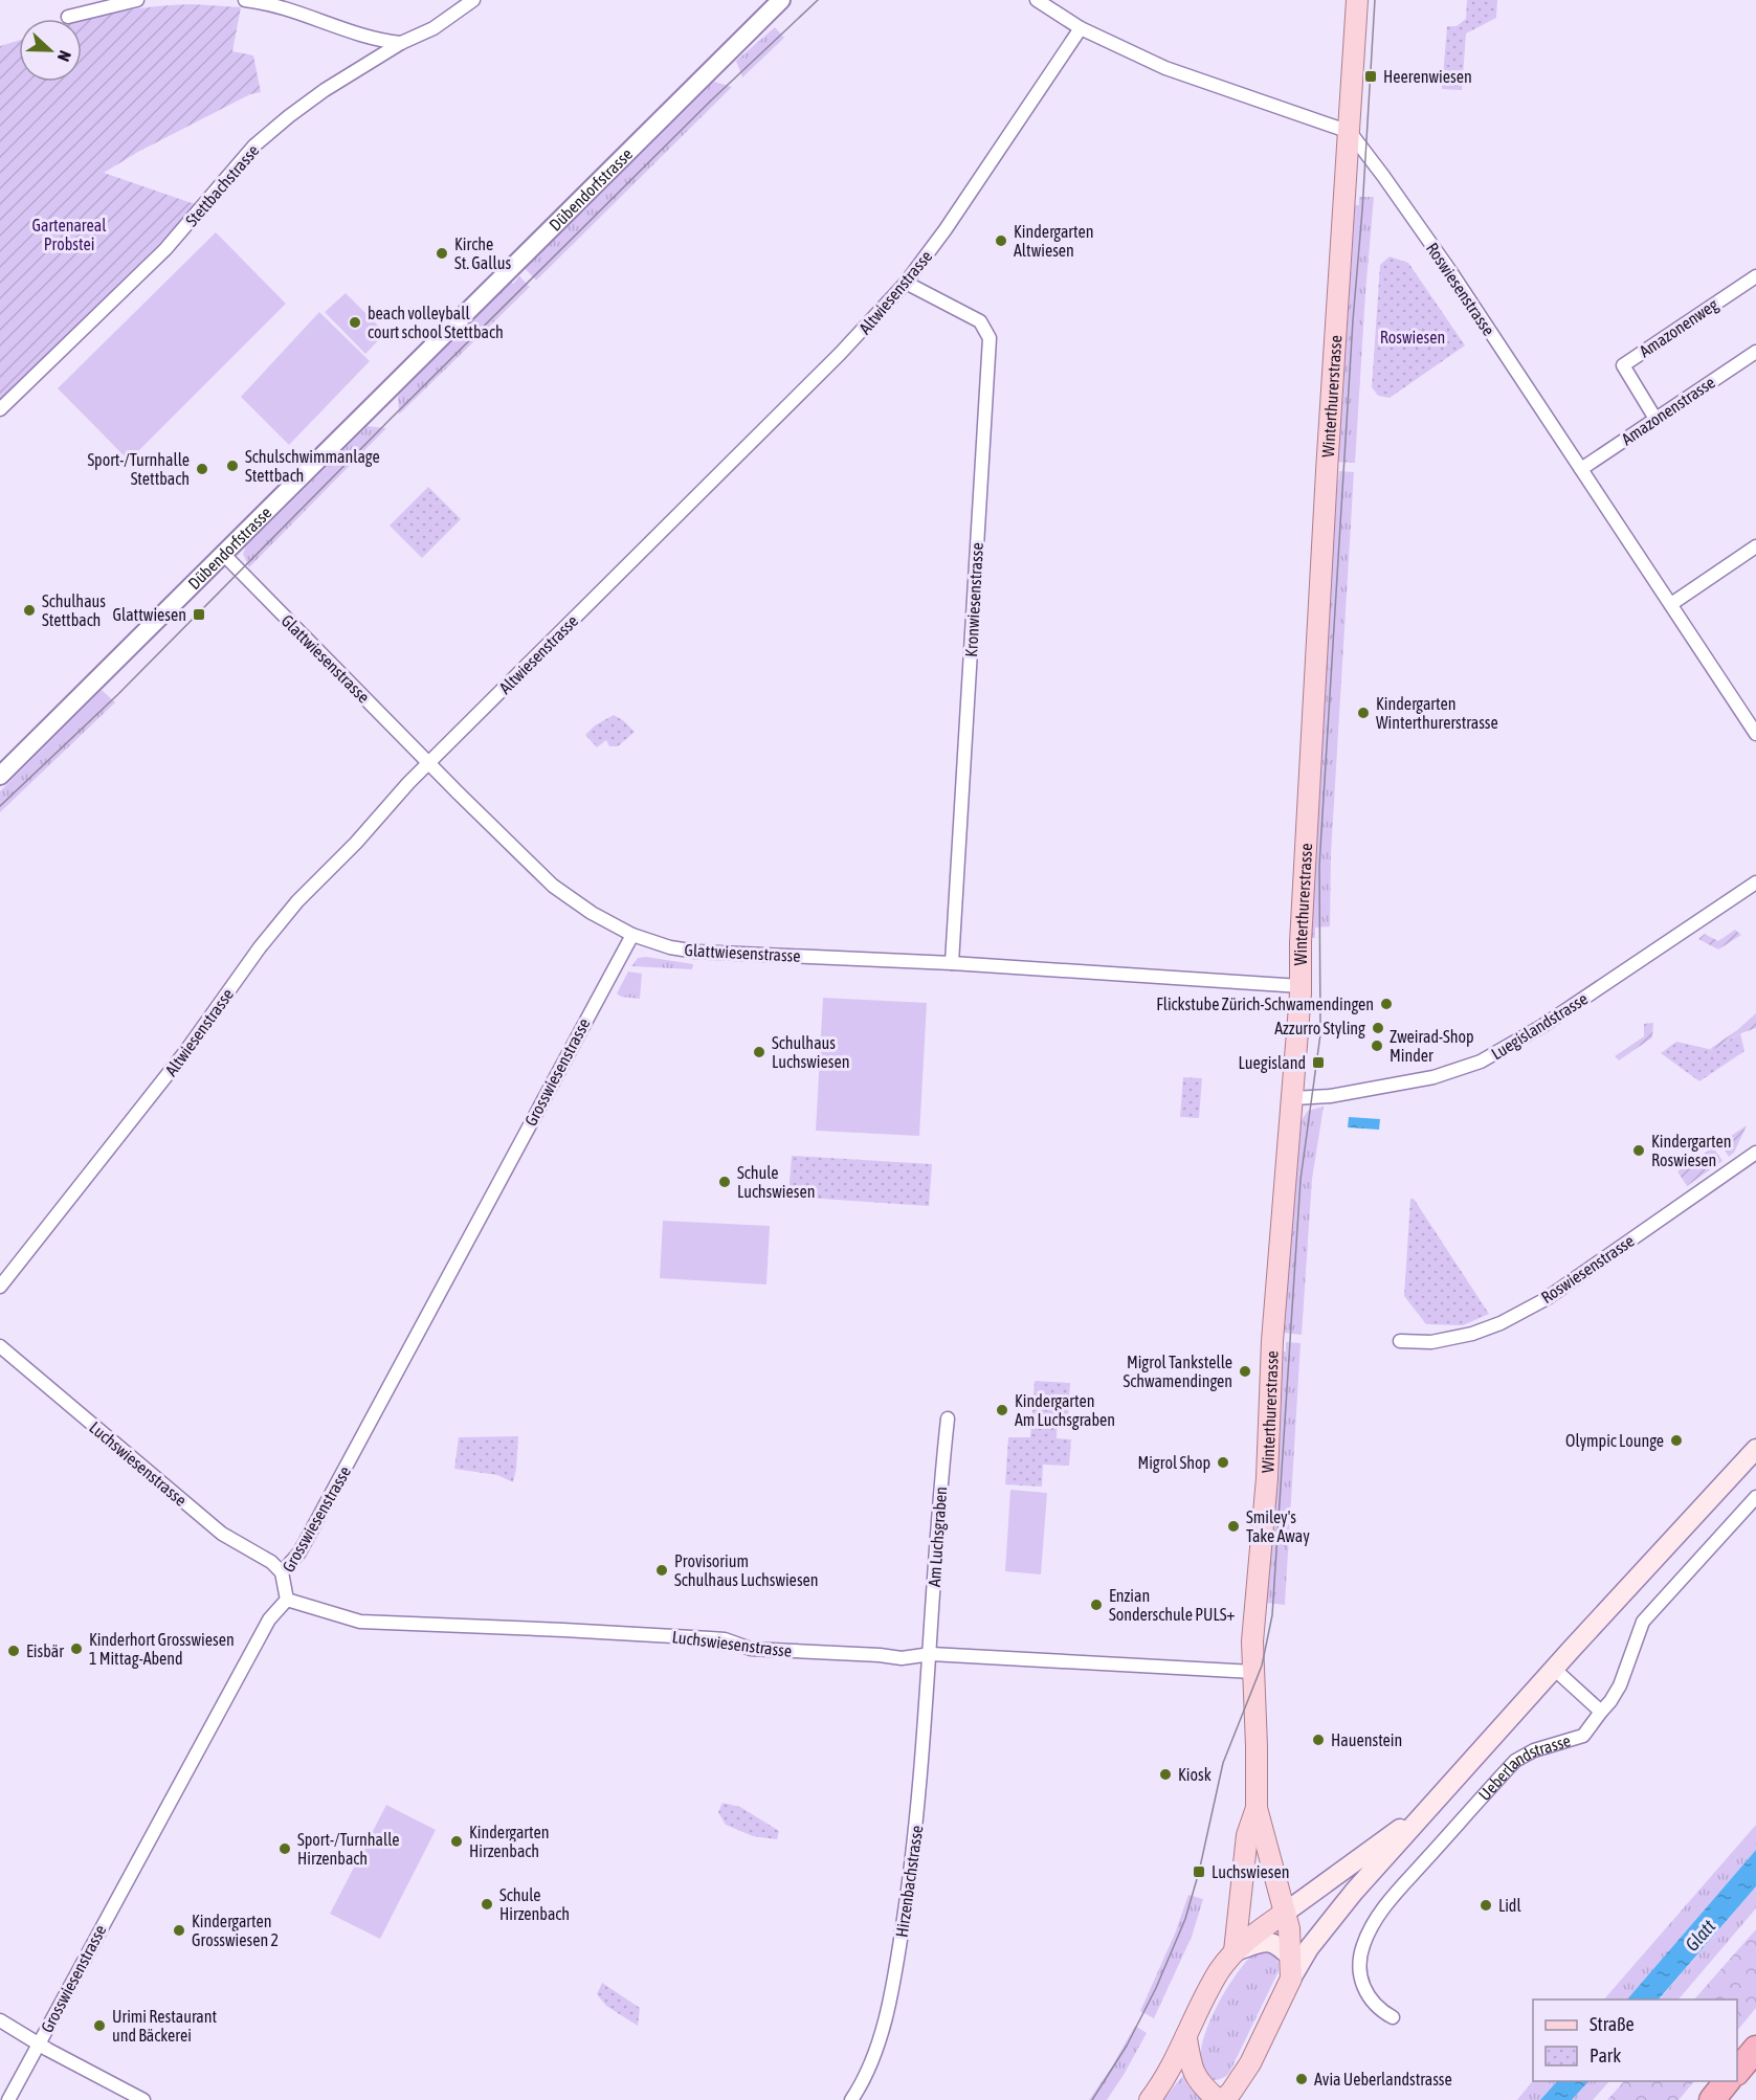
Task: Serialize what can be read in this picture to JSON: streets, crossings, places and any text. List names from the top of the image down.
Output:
{
  "streets": {
    "main road": ["Winterthurerstrasse", "Ueberlandstrasse"],
    "street": [
      "Stettbachstrasse",
      "Dübendorfstrasse",
      "Roswiesenstrasse",
      "Altwiesenstrasse",
      "Amazonenweg",
      "Amazonenstrasse",
      "Kronwiesenstrasse",
      "Glattwiesenstrasse",
      "Luegislandstrasse",
      "Grosswiesenstrasse",
      "Luchswiesenstrasse",
      "Am Luchsgraben",
      "Hirzenbachstrasse"
    ]
  },
  "crossings": [
    ["Dübendorfstrasse", "Glattwiesenstrasse"],
    ["Roswiesenstrasse", "Winterthurerstrasse"],
    ["Roswiesenstrasse", "Amazonenstrasse"],
    ["Altwiesenstrasse", "Kronwiesenstrasse"],
    ["Altwiesenstrasse", "Glattwiesenstrasse"],
    ["Amazonenweg", "Amazonenstrasse"],
    ["Winterthurerstrasse", "Glattwiesenstrasse"],
    ["Winterthurerstrasse", "Luegislandstrasse"],
    ["Winterthurerstrasse", "Luchswiesenstrasse"],
    ["Winterthurerstrasse", "Ueberlandstrasse"],
    ["Kronwiesenstrasse", "Glattwiesenstrasse"],
    ["Glattwiesenstrasse", "Grosswiesenstrasse"],
    ["Grosswiesenstrasse", "Luchswiesenstrasse"],
    ["Luchswiesenstrasse", "Am Luchsgraben"],
    ["Luchswiesenstrasse", "Hirzenbachstrasse"],
    ["Am Luchsgraben", "Hirzenbachstrasse"]
  ],
  "water": ["Glatt"],
  "parks": ["Gartenareal Probstei", "Roswiesen"],
  "places": {
    "transit": [
      "Heerenwiesen",
      "Glattwiesen",
      "Luegisland",
      "Luchswiesen"
    ],
    "other": [
      "Kindergarten Altwiesen",
      "Kirche St. Gallus",
      "beach volleyball court school Stettbach",
      "Schulschwimmanlage Stettbach",
      "Sport-/Turnhalle Stettbach",
      "Schulhaus Stettbach",
      "Kindergarten Winterthurerstrasse",
      "Flickstube Zürich-Schwamendingen",
      "Azzurro Styling",
      "Zweirad-Shop Minder",
      "Schulhaus Luchswiesen",
      "Kindergarten Roswiesen",
      "Schule Luchswiesen",
      "Migrol Tankstelle Schwamendingen",
      "Kindergarten Am Luchsgraben",
      "Olympic Lounge",
      "Migrol Shop",
      "Smiley's Take Away",
      "Provisorium Schulhaus Luchswiesen",
      "Enzian Sonderschule PULS+",
      "Kinderhort Grosswiesen 1 Mittag-Abend",
      "Eisbär",
      "Hauenstein",
      "Kiosk",
      "Kindergarten Hirzenbach",
      "Sport-/Turnhalle Hirzenbach",
      "Schule Hirzenbach",
      "Lidl",
      "Kindergarten Grosswiesen 2",
      "Urimi Restaurant und Bäckerei",
      "Avia Ueberlandstrasse"
    ]
  },
  "legend": ["Straße", "Park"],
  "north": "right"
}
